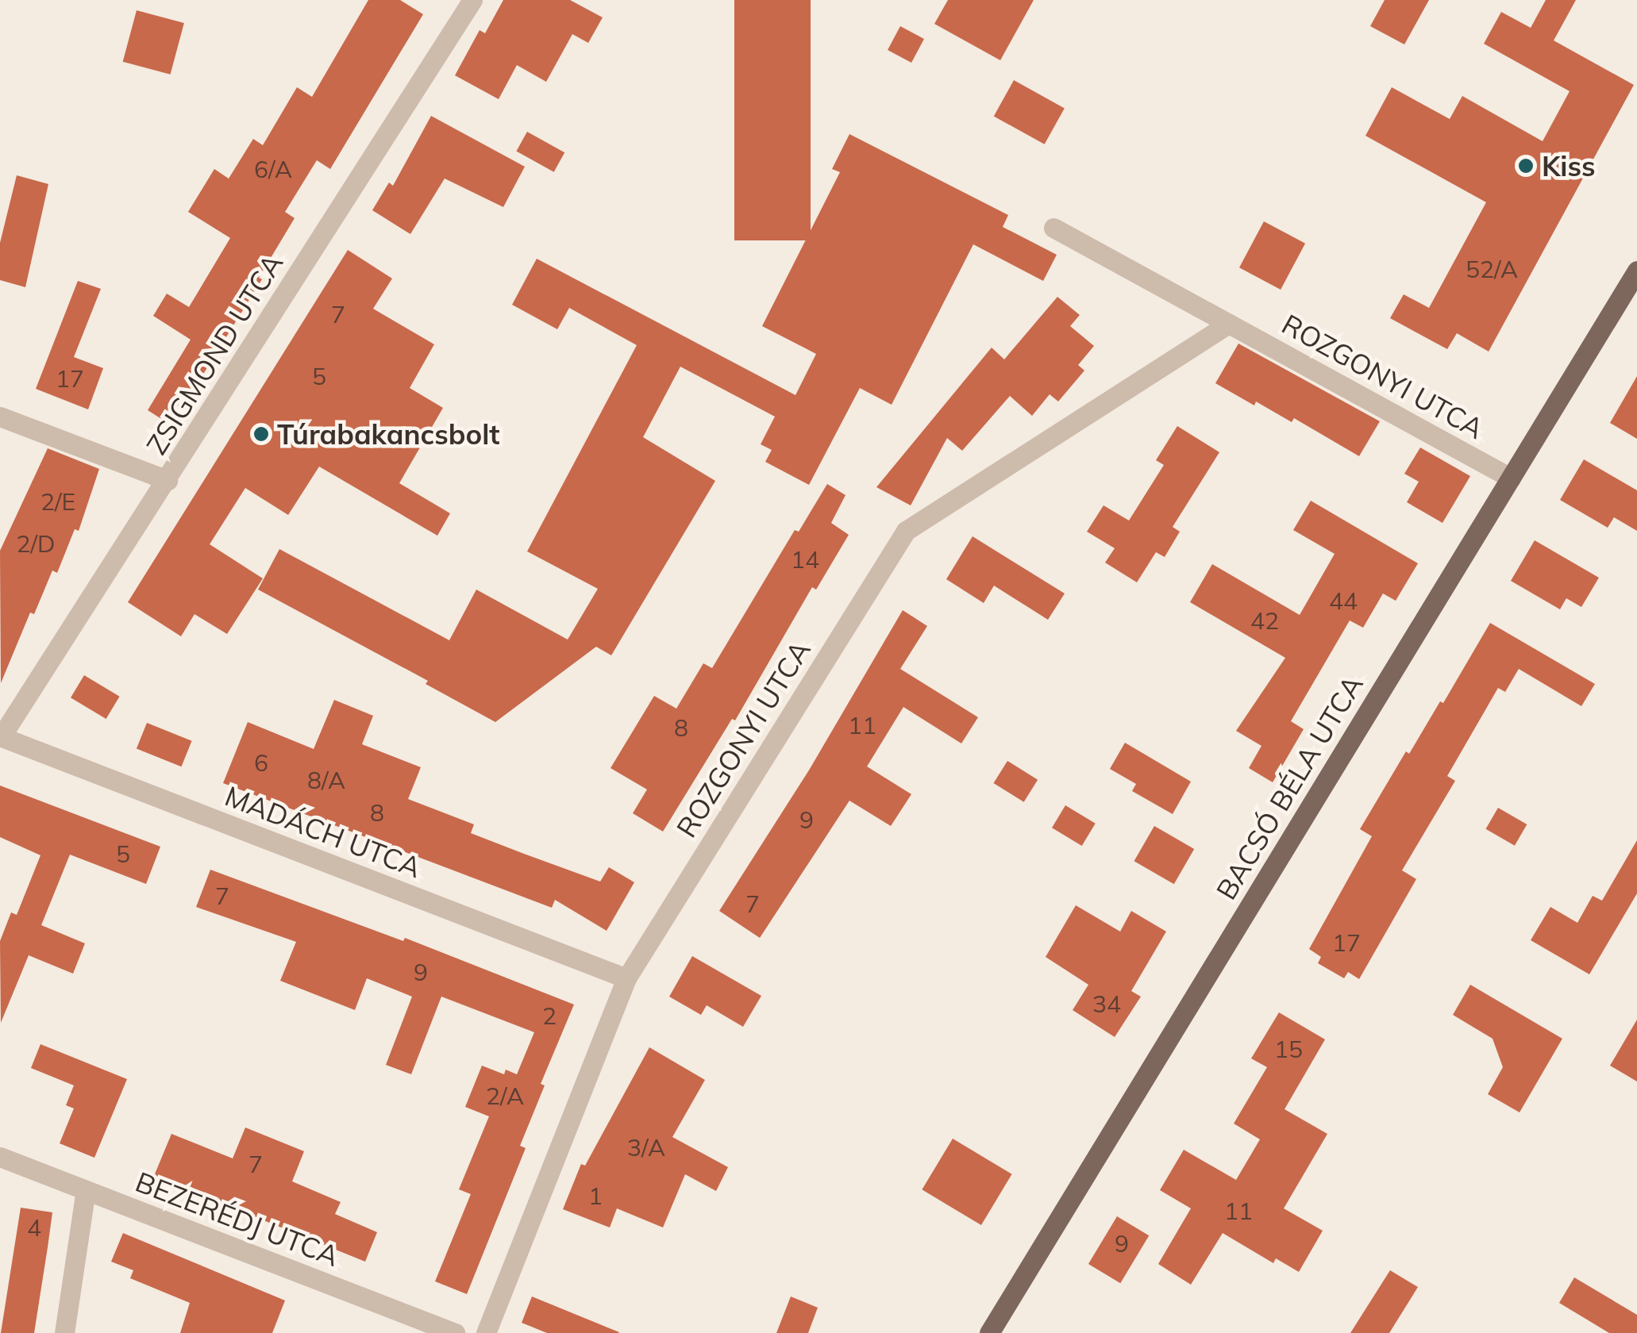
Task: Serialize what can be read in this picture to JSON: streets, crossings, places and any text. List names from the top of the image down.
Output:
{
  "streets": {
    "main road": ["BACSÓ BÉLA UTCA"],
    "street": [
      "ZSIGMOND UTCA",
      "ROZGONYI UTCA",
      "MADÁCH UTCA",
      "BEZERÉDJ UTCA"
    ]
  },
  "crossings": [
    ["ZSIGMOND UTCA", "MADÁCH UTCA"],
    ["ROZGONYI UTCA", "BACSÓ BÉLA UTCA"],
    ["ROZGONYI UTCA", "MADÁCH UTCA"]
  ],
  "places": ["Kiss", "Túrabakancsbolt"],
  "house_numbers": [
    "6/A",
    "52/A",
    "7",
    "5",
    "17",
    "2/E",
    "2/D",
    "14",
    "44",
    "42",
    "11",
    "8",
    "6",
    "8/A",
    "8",
    "9",
    "5",
    "7",
    "7",
    "17",
    "9",
    "34",
    "2",
    "15",
    "2/A",
    "3/A",
    "7",
    "1",
    "11",
    "4",
    "9"
  ]
}
